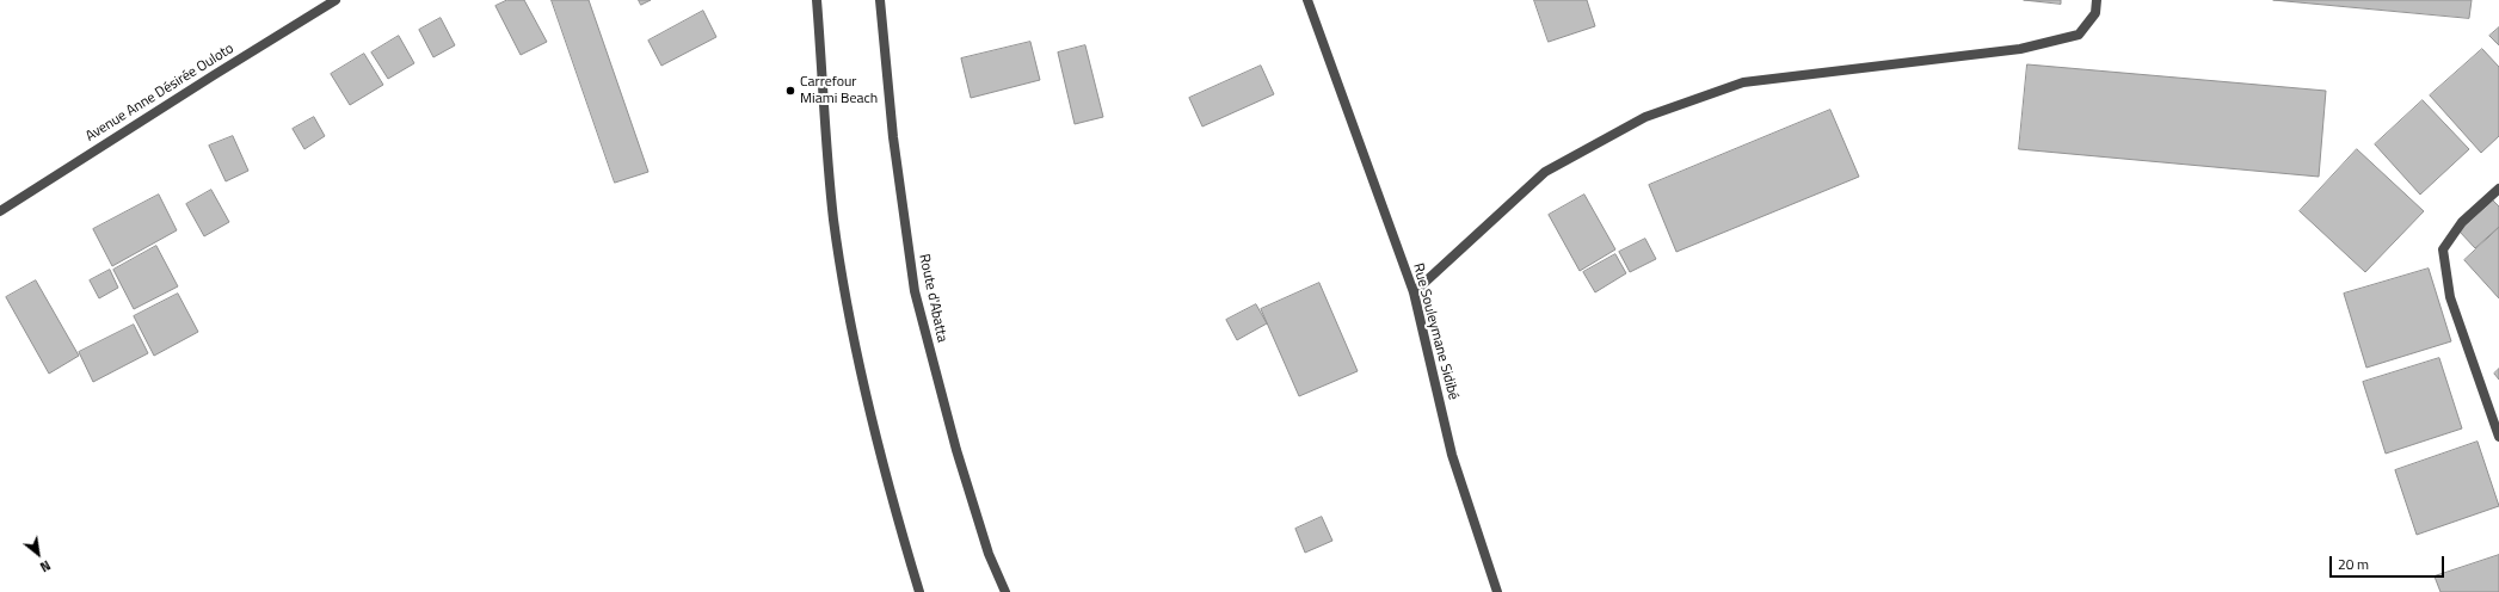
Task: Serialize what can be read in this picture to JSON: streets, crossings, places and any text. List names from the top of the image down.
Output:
{
  "streets": {
    "street": ["Avenue Anne Désirée Ouloto", "Route d'Abatta", "Rue Souleymane Sidibé"]
  },
  "places": ["Carrefour Miami Beach"],
  "scale_bar": "20 m",
  "north": "bottom right"
}
